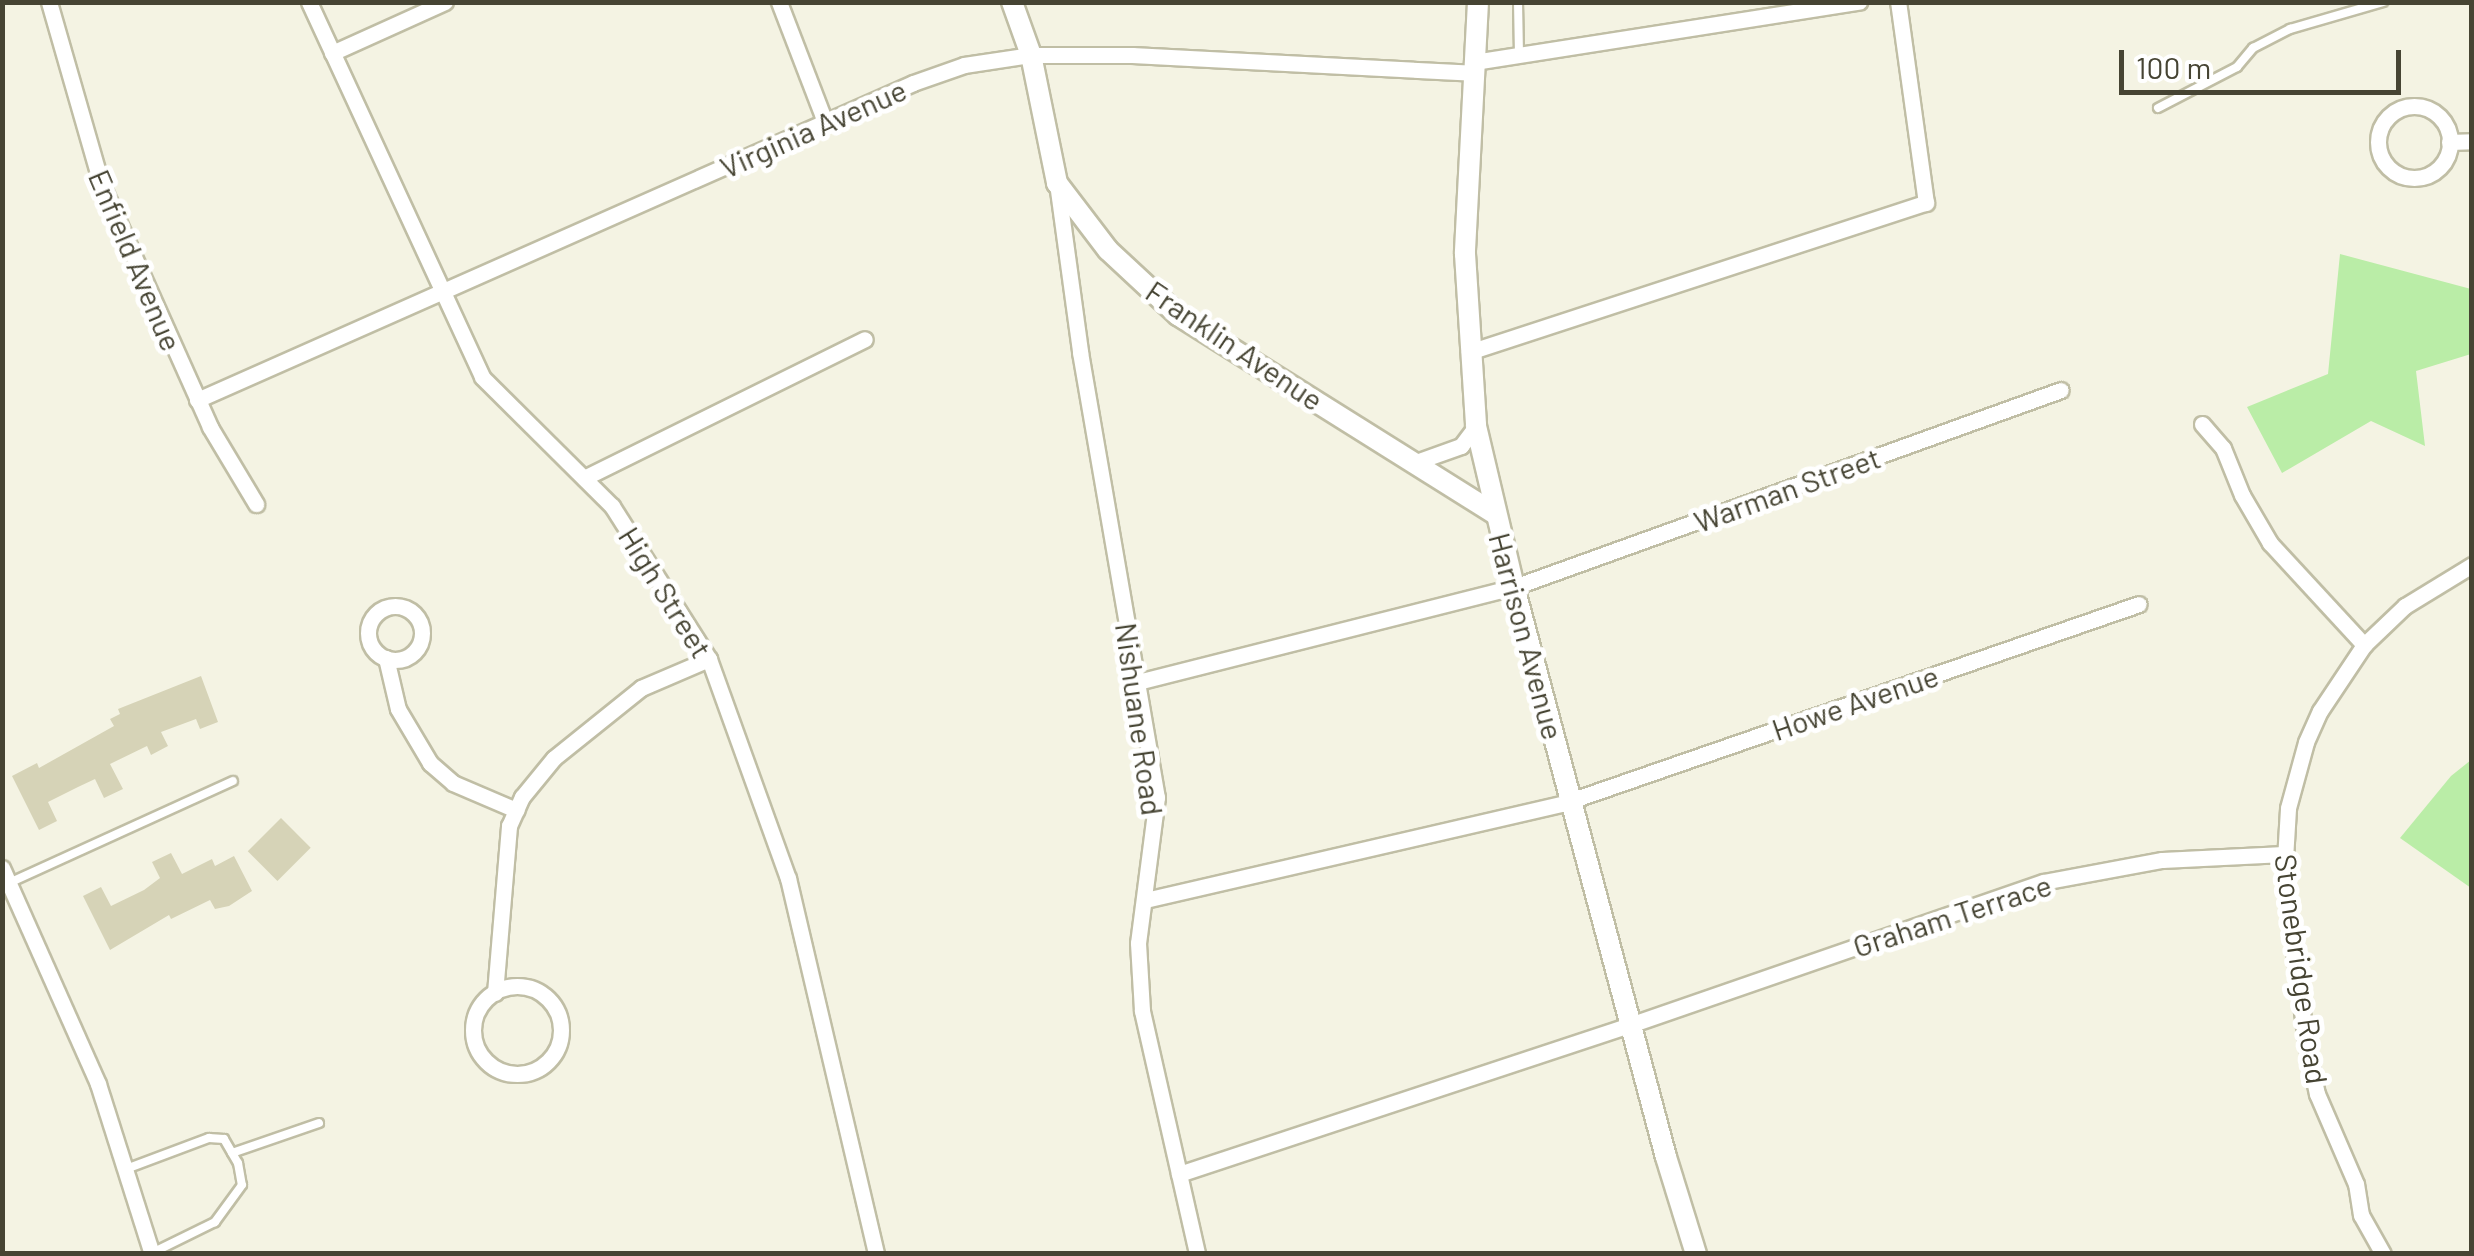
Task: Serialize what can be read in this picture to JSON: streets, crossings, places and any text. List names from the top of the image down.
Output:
{
  "streets": {
    "street": [
      "Virginia Avenue",
      "Enfield Avenue",
      "Franklin Avenue",
      "Warman Street",
      "High Street",
      "Harrison Avenue",
      "Howe Avenue",
      "Nishuane Road",
      "Graham Terrace",
      "Stonebridge Road"
    ]
  },
  "crossings": [
    ["Virginia Avenue", "Enfield Avenue"],
    ["Virginia Avenue", "Franklin Avenue"],
    ["Virginia Avenue", "High Street"],
    ["Virginia Avenue", "Harrison Avenue"],
    ["Franklin Avenue", "Harrison Avenue"],
    ["Franklin Avenue", "Nishuane Road"],
    ["Warman Street", "Harrison Avenue"],
    ["Warman Street", "Nishuane Road"],
    ["Harrison Avenue", "Howe Avenue"],
    ["Harrison Avenue", "Graham Terrace"],
    ["Howe Avenue", "Nishuane Road"],
    ["Nishuane Road", "Graham Terrace"],
    ["Graham Terrace", "Stonebridge Road"]
  ],
  "scale_bar": "100 m"
}
